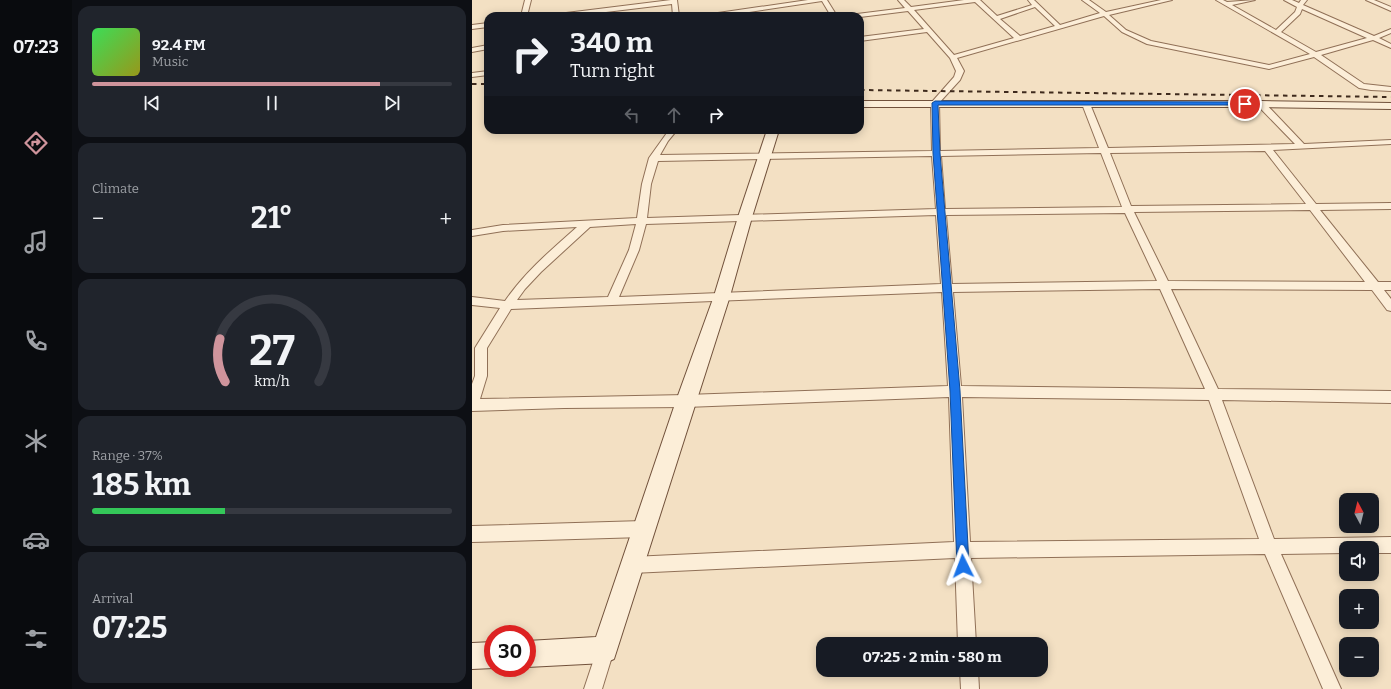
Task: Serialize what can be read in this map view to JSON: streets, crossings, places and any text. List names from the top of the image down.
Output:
{
  "north": "top",
  "page": {
    "tabs": "07:23",
    "turn": ["340 m", "Turn right"],
    "song": ["92.4 FM", "Music"],
    "tile": [
      "Climate",
      ["Range · 37%", "185 km"],
      ["Arrival", "07:25"]
    ],
    "heat": ["−", "21°", "+"],
    "map_buttons": ["+", "−"],
    "limit": "30",
    "trip": "07:25 · 2 min · 580 m",
    "gauge": ["27", "km/h"]
  }
}
